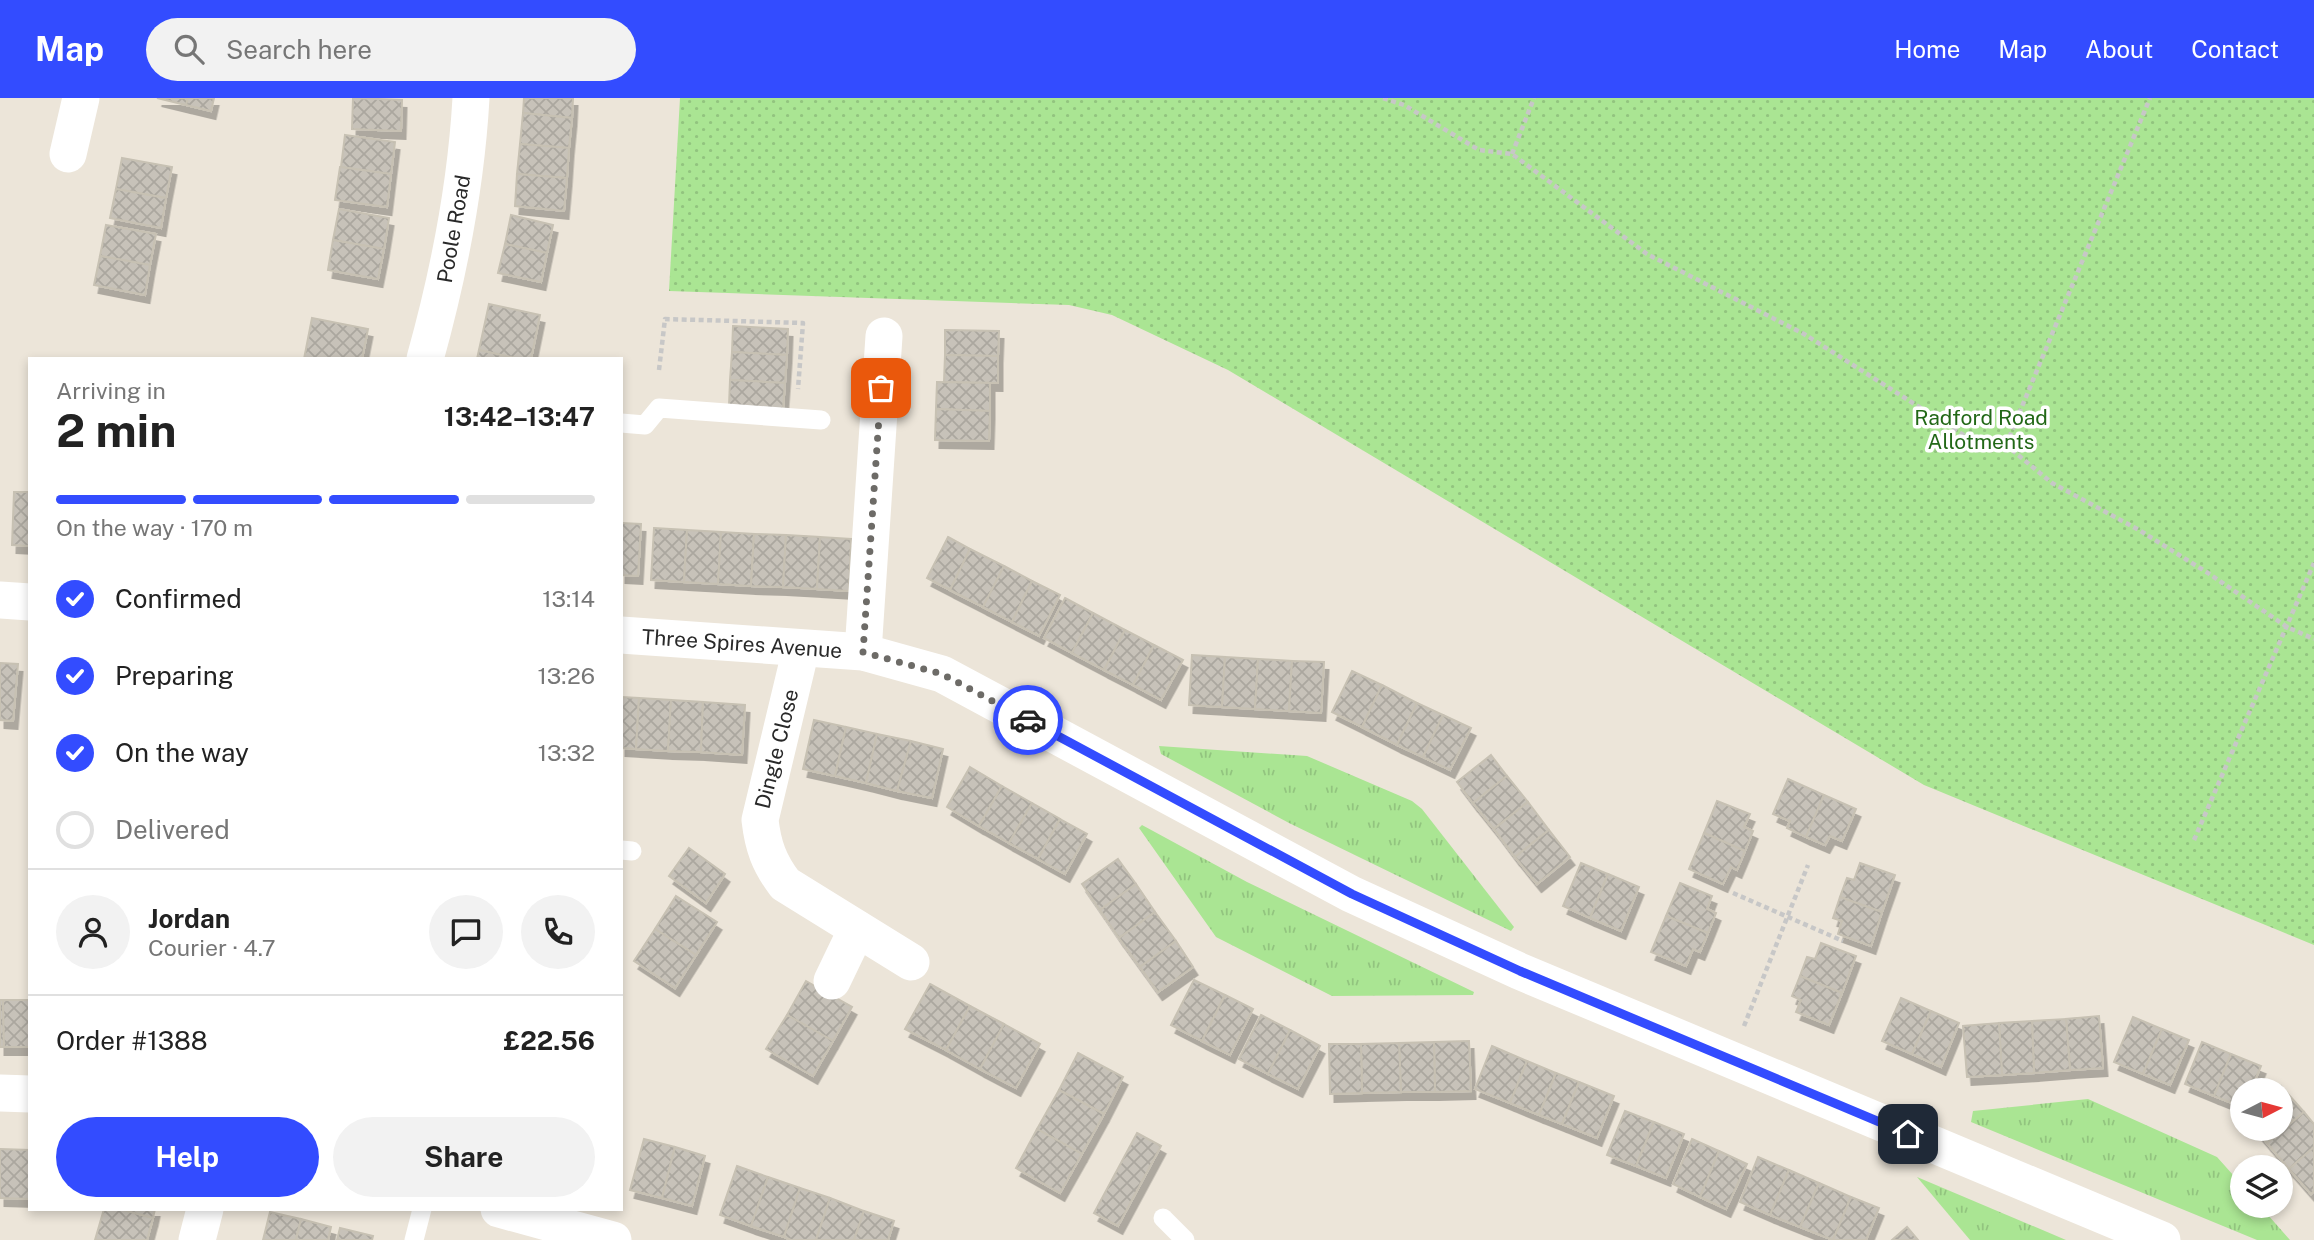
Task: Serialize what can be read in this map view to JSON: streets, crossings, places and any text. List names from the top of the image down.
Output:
{
  "streets": {
    "street": ["Poole Road", "Three Spires Avenue", "Dingle Close"]
  },
  "crossings": [
    ["Three Spires Avenue", "Dingle Close"]
  ],
  "parks": ["Radford Road Allotments"],
  "north": "right",
  "page": {
    "header": "Map",
    "search": "Search here",
    "nav": [
      "Home",
      "Map",
      "About",
      "Contact"
    ],
    "heading": ["2 min", "Arriving in", "13:42–13:47"],
    "panel": [
      "Jordan",
      "Courier · 4.7",
      "Order #1388",
      "£22.56"
    ],
    "bar": "On the way · 170 m",
    "list": [
      ["Confirmed", "13:14"],
      ["Preparing", "13:26"],
      ["On the way", "13:32"],
      "Delivered"
    ],
    "buttons": ["Help", "Share"]
  }
}
